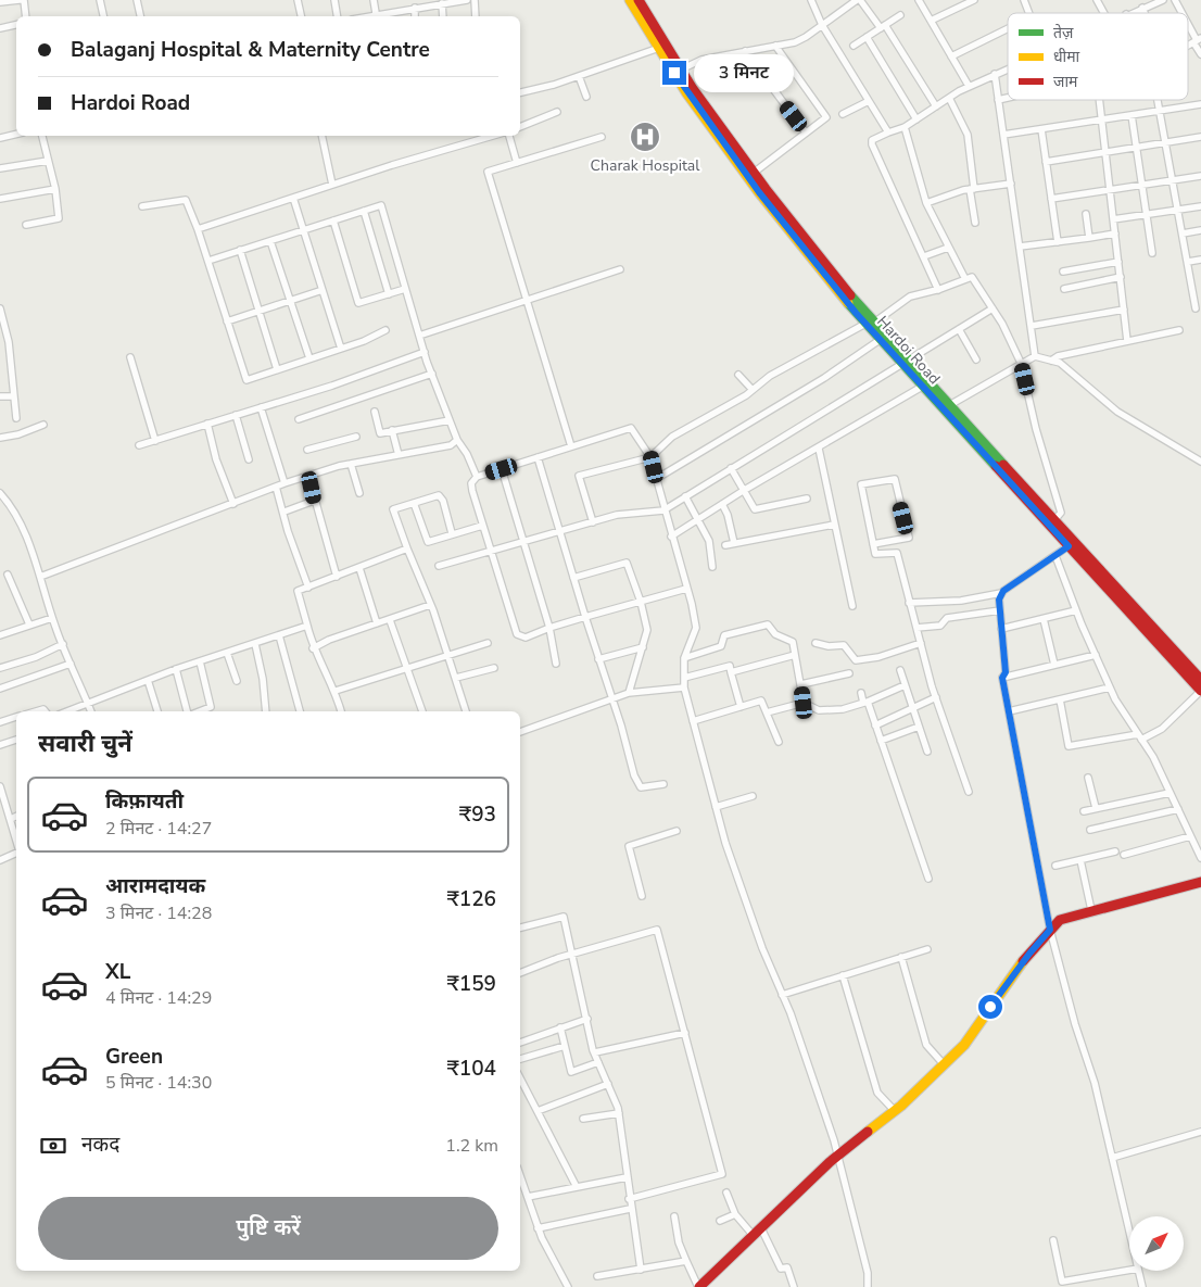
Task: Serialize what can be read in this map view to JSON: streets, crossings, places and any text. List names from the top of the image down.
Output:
{
  "streets": {
    "main road": ["Hardoi Road"]
  },
  "places": {
    "hospital": ["Charak Hospital"]
  },
  "legend": ["तेज़", "धीमा", "जाम"],
  "north": "top right",
  "page": {
    "banner": ["Balaganj Hospital & Maternity Centre", "Hardoi Road"],
    "bubble": "3 मिनट",
    "heading": "सवारी चुनें",
    "list": [
      {
        "name": "किफ़ायती",
        "note": "2 मिनट · 14:27",
        "value": "₹93"
      },
      {
        "name": "आरामदायक",
        "note": "3 मिनट · 14:28",
        "value": "₹126"
      },
      {
        "name": "XL",
        "note": "4 मिनट · 14:29",
        "value": "₹159"
      },
      {
        "name": "Green",
        "note": "5 मिनट · 14:30",
        "value": "₹104"
      }
    ],
    "pay": ["नकद", "1.2 km"],
    "buttons": "पुष्टि करें"
  }
}
